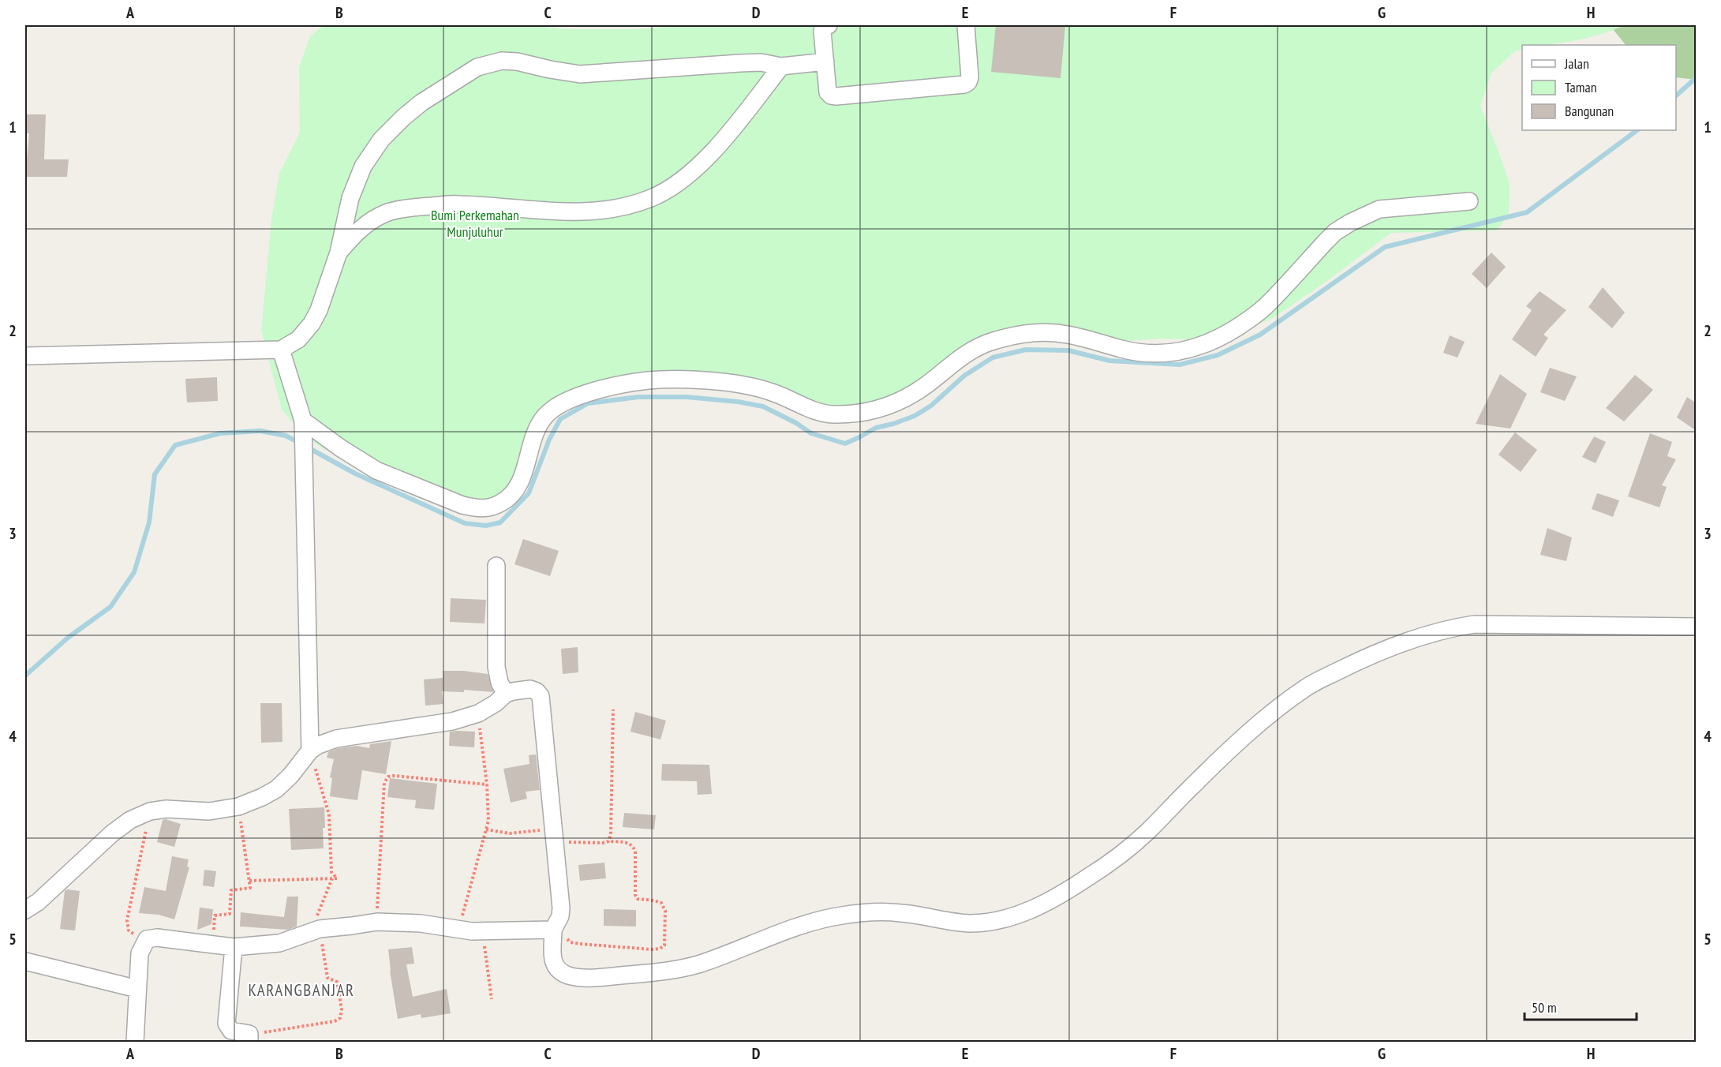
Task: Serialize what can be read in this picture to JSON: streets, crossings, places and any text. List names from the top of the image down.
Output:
{
  "districts": ["KARANGBANJAR"],
  "parks": ["Bumi Perkemahan Munjuluhur"],
  "legend": ["Jalan", "Taman", "Bangunan"],
  "scale_bar": "50 m",
  "grid": {
    "columns": [
      "A",
      "B",
      "C",
      "D",
      "E",
      "F",
      "G",
      "H"
    ],
    "rows": [
      "1",
      "2",
      "3",
      "4",
      "5"
    ]
  }
}
